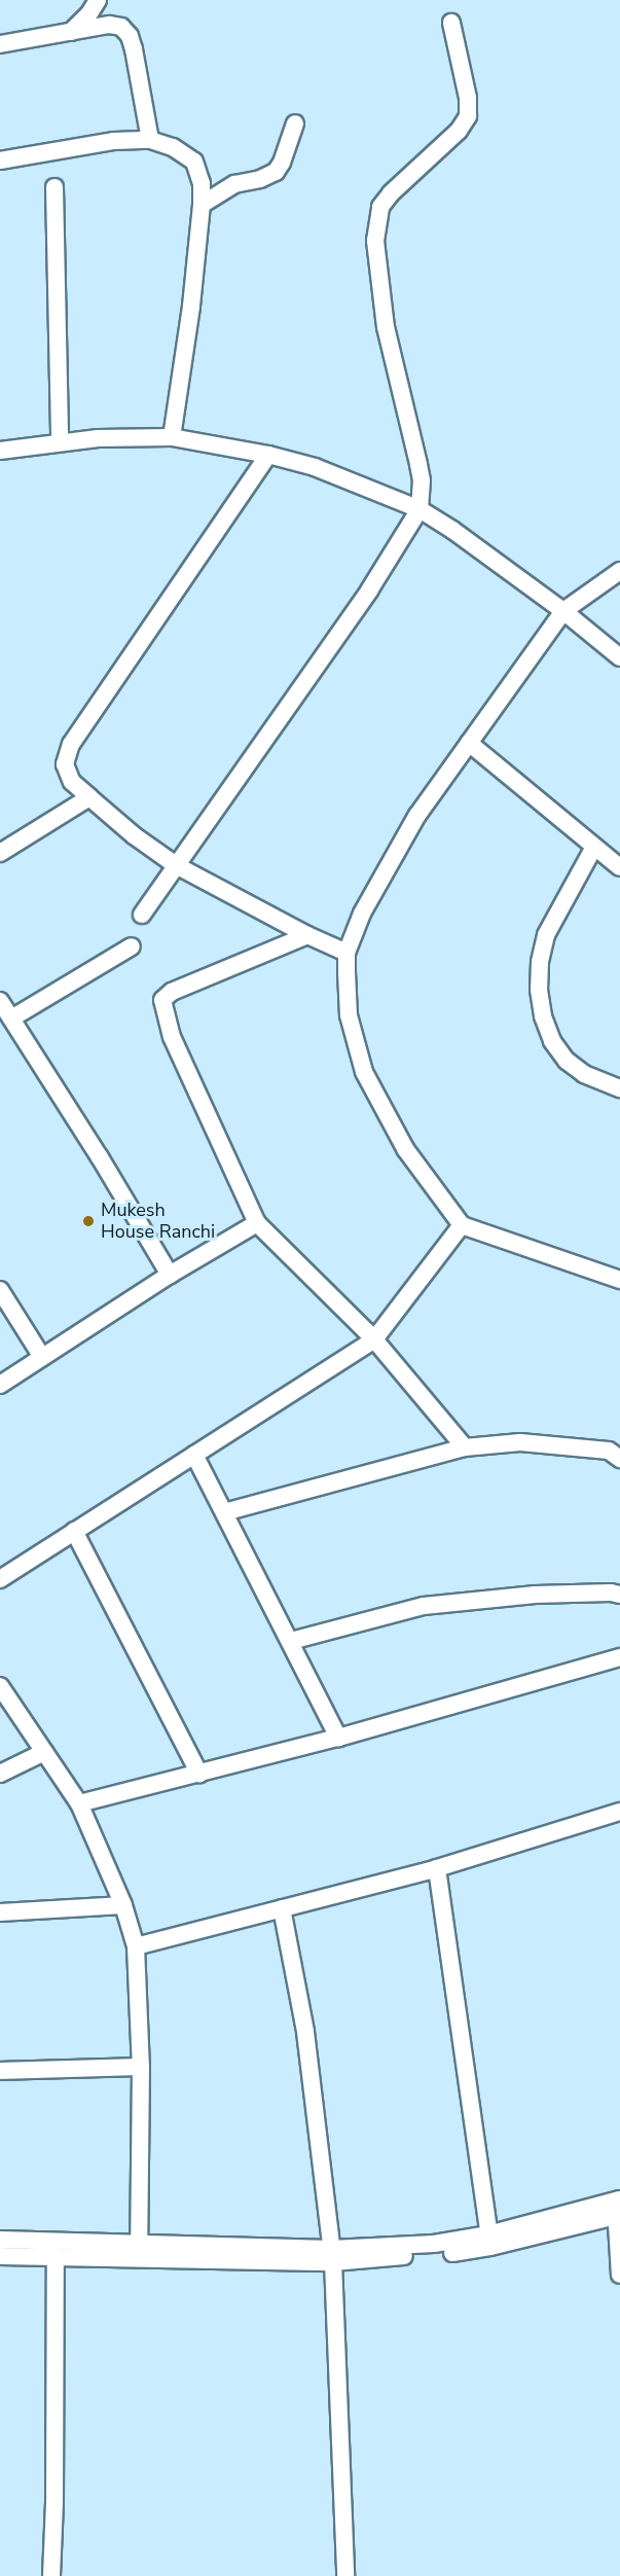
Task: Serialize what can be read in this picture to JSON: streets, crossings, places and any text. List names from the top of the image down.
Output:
{
  "places": ["Mukesh House Ranchi"]
}
